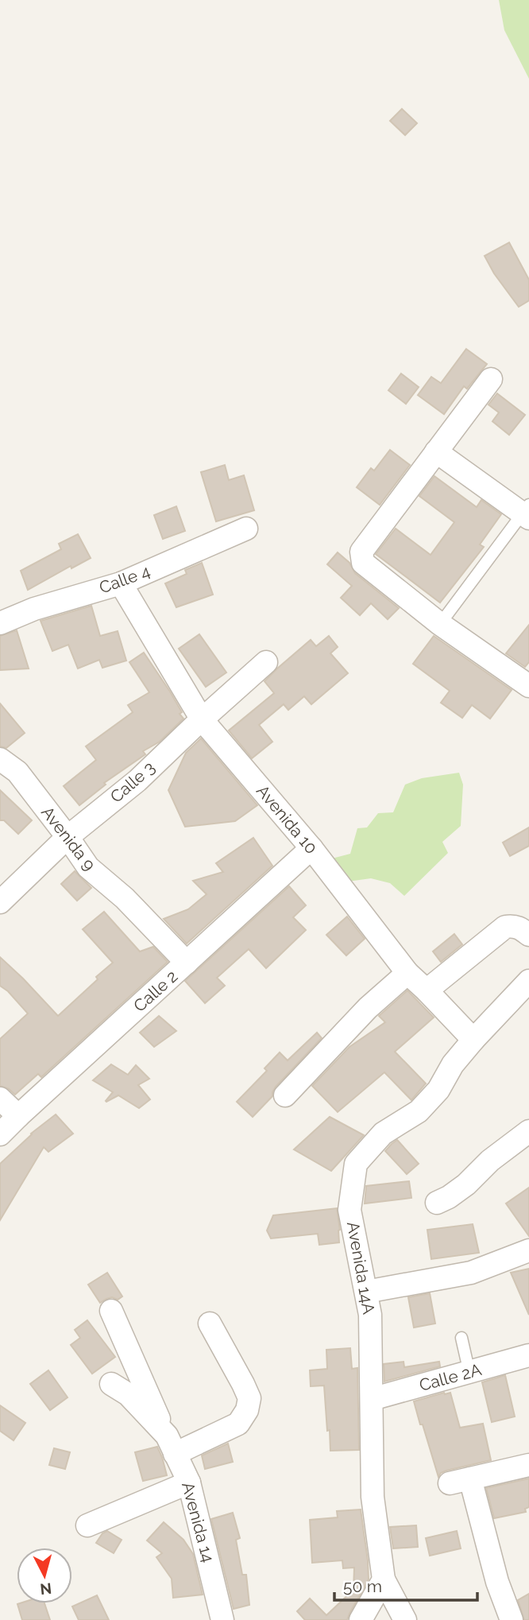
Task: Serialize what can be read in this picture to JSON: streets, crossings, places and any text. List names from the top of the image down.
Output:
{
  "streets": {
    "street": [
      "Calle 4",
      "Calle 3",
      "Avenida 10",
      "Avenida 9",
      "Calle 2",
      "Avenida 14A",
      "Calle 2A",
      "Avenida 14"
    ]
  },
  "crossings": [
    ["Calle 4", "Avenida 10"],
    ["Calle 3", "Avenida 10"],
    ["Calle 3", "Avenida 9"],
    ["Avenida 10", "Calle 2"],
    ["Avenida 10", "Avenida 14A"],
    ["Avenida 9", "Calle 2"],
    ["Avenida 14A", "Calle 2A"]
  ],
  "scale_bar": "50 m",
  "north": "bottom"
}
